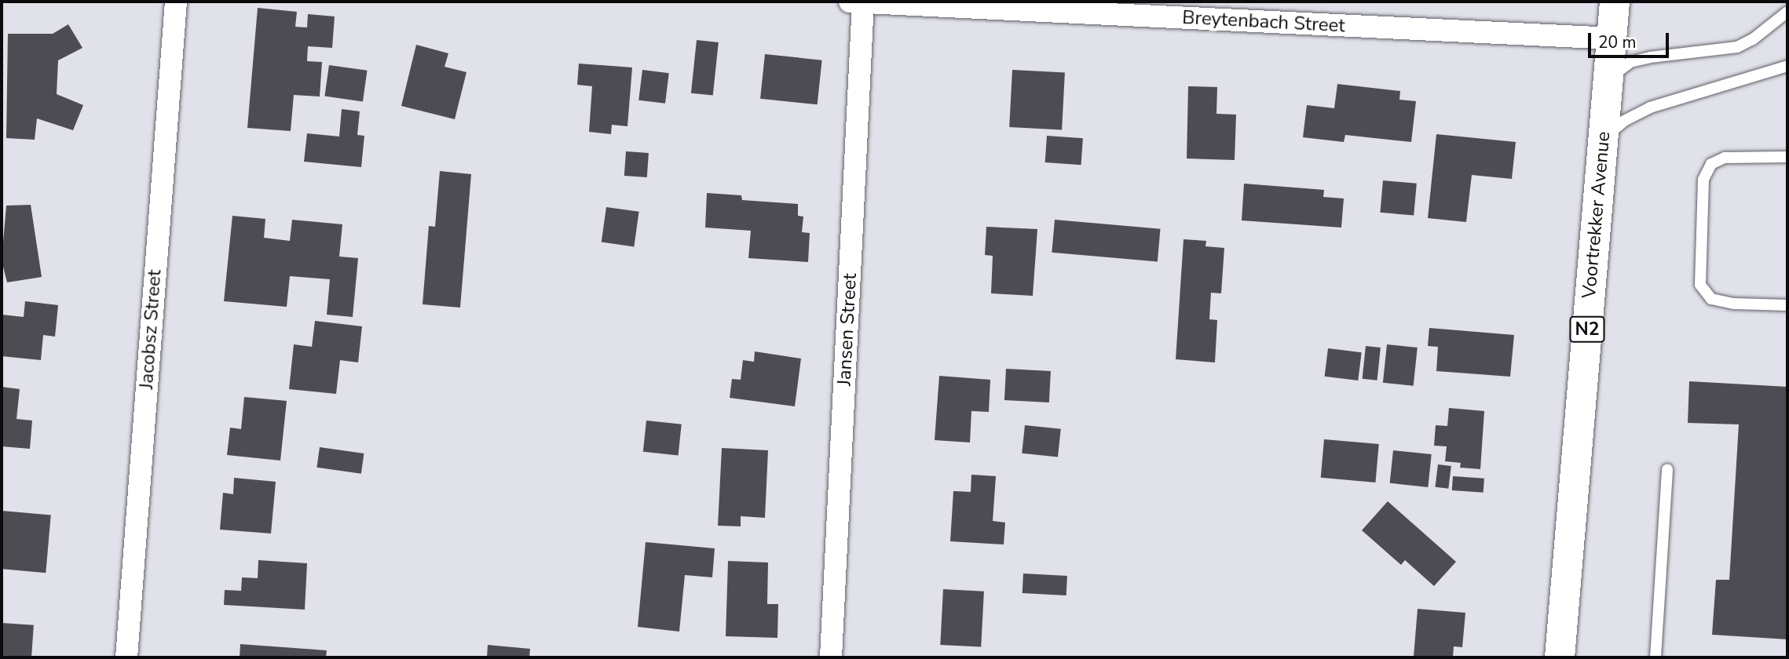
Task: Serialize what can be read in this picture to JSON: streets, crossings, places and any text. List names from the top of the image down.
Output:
{
  "streets": {
    "highway": ["Voortrekker Avenue", "N2"],
    "street": ["Breytenbach Street", "Jacobsz Street", "Jansen Street"]
  },
  "crossings": [
    ["Breytenbach Street", "Voortrekker Avenue"],
    ["Breytenbach Street", "Jansen Street"]
  ],
  "scale_bar": "20 m"
}
